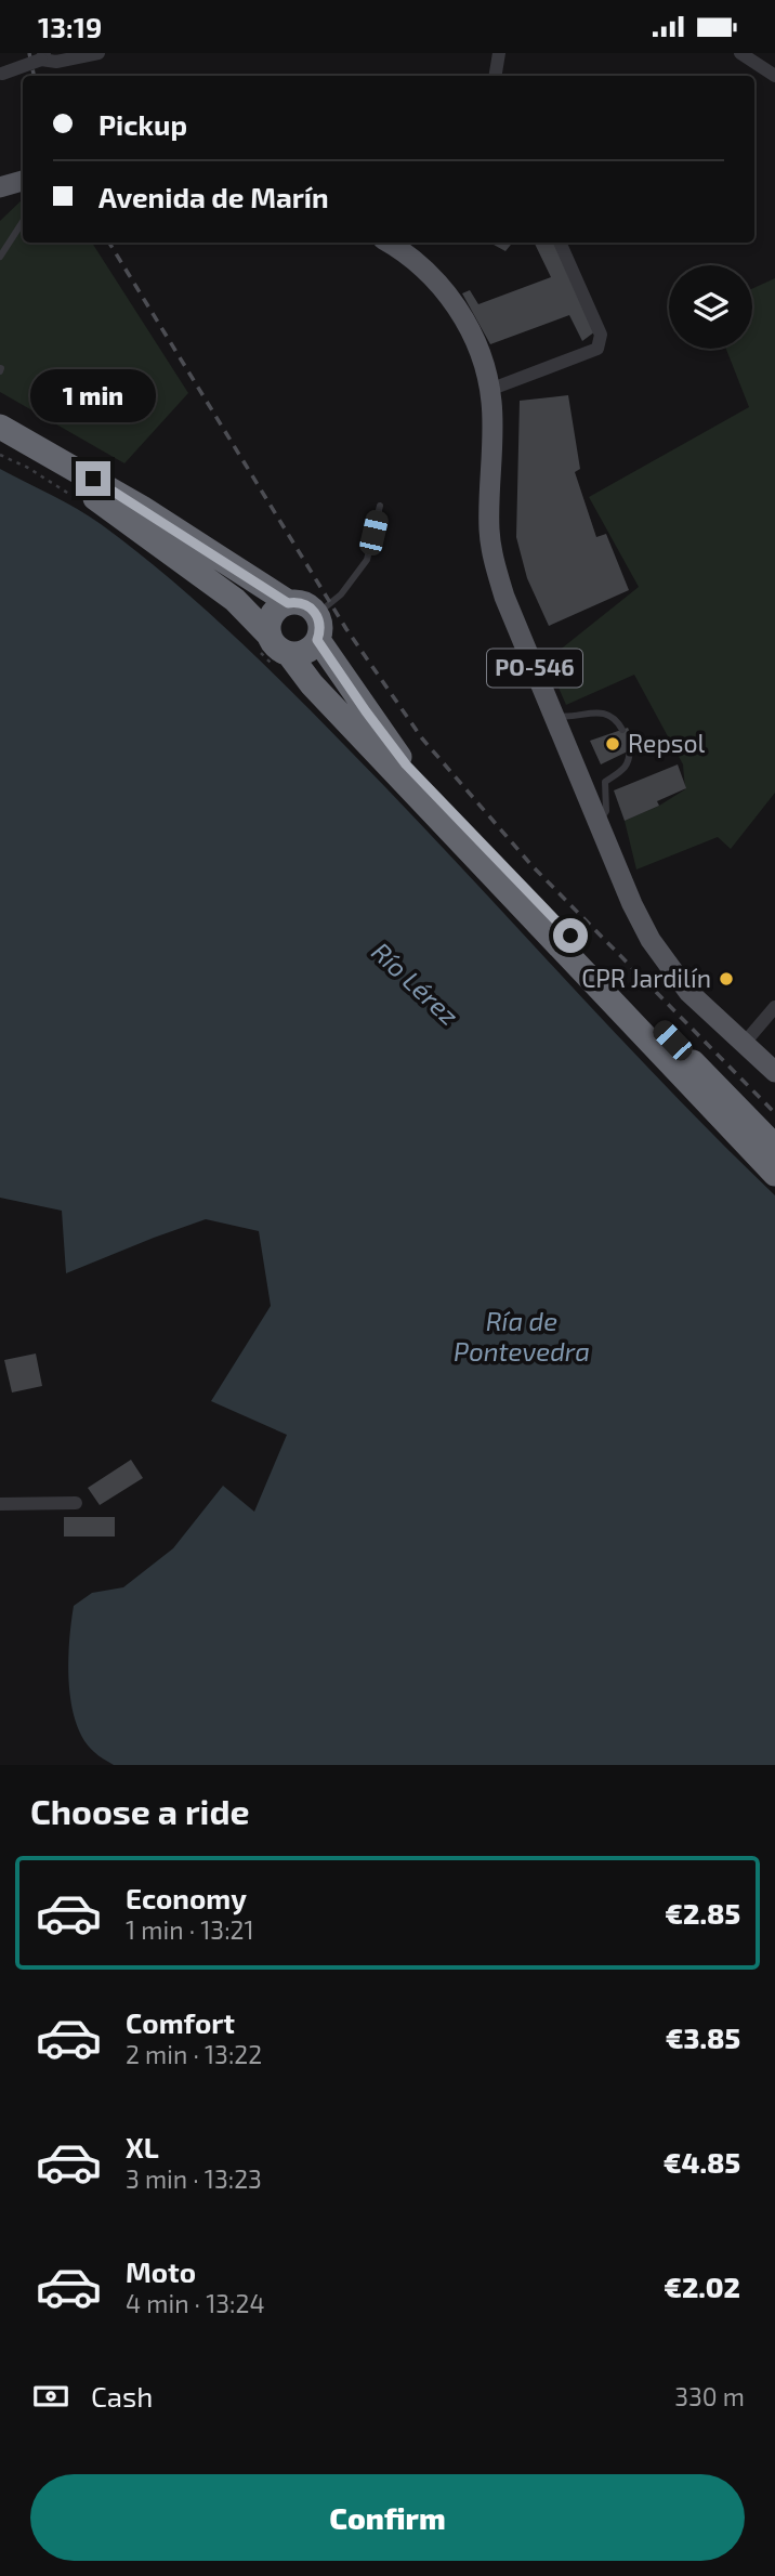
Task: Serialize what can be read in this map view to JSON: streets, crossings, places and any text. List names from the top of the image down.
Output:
{
  "streets": {
    "main road": ["PO-546"]
  },
  "water": ["Río Lérez", "Ría de Pontevedra"],
  "places": ["Repsol", "CPR Jardilín"],
  "page": {
    "status": "13:19",
    "banner": ["Pickup", "Avenida de Marín"],
    "bubble": "1 min",
    "heading": "Choose a ride",
    "list": [
      {
        "name": "Economy",
        "note": "1 min · 13:21",
        "value": "€2.85"
      },
      {
        "name": "Comfort",
        "note": "2 min · 13:22",
        "value": "€3.85"
      },
      {
        "name": "XL",
        "note": "3 min · 13:23",
        "value": "€4.85"
      },
      {
        "name": "Moto",
        "note": "4 min · 13:24",
        "value": "€2.02"
      }
    ],
    "pay": ["Cash", "330 m"],
    "buttons": "Confirm"
  }
}
